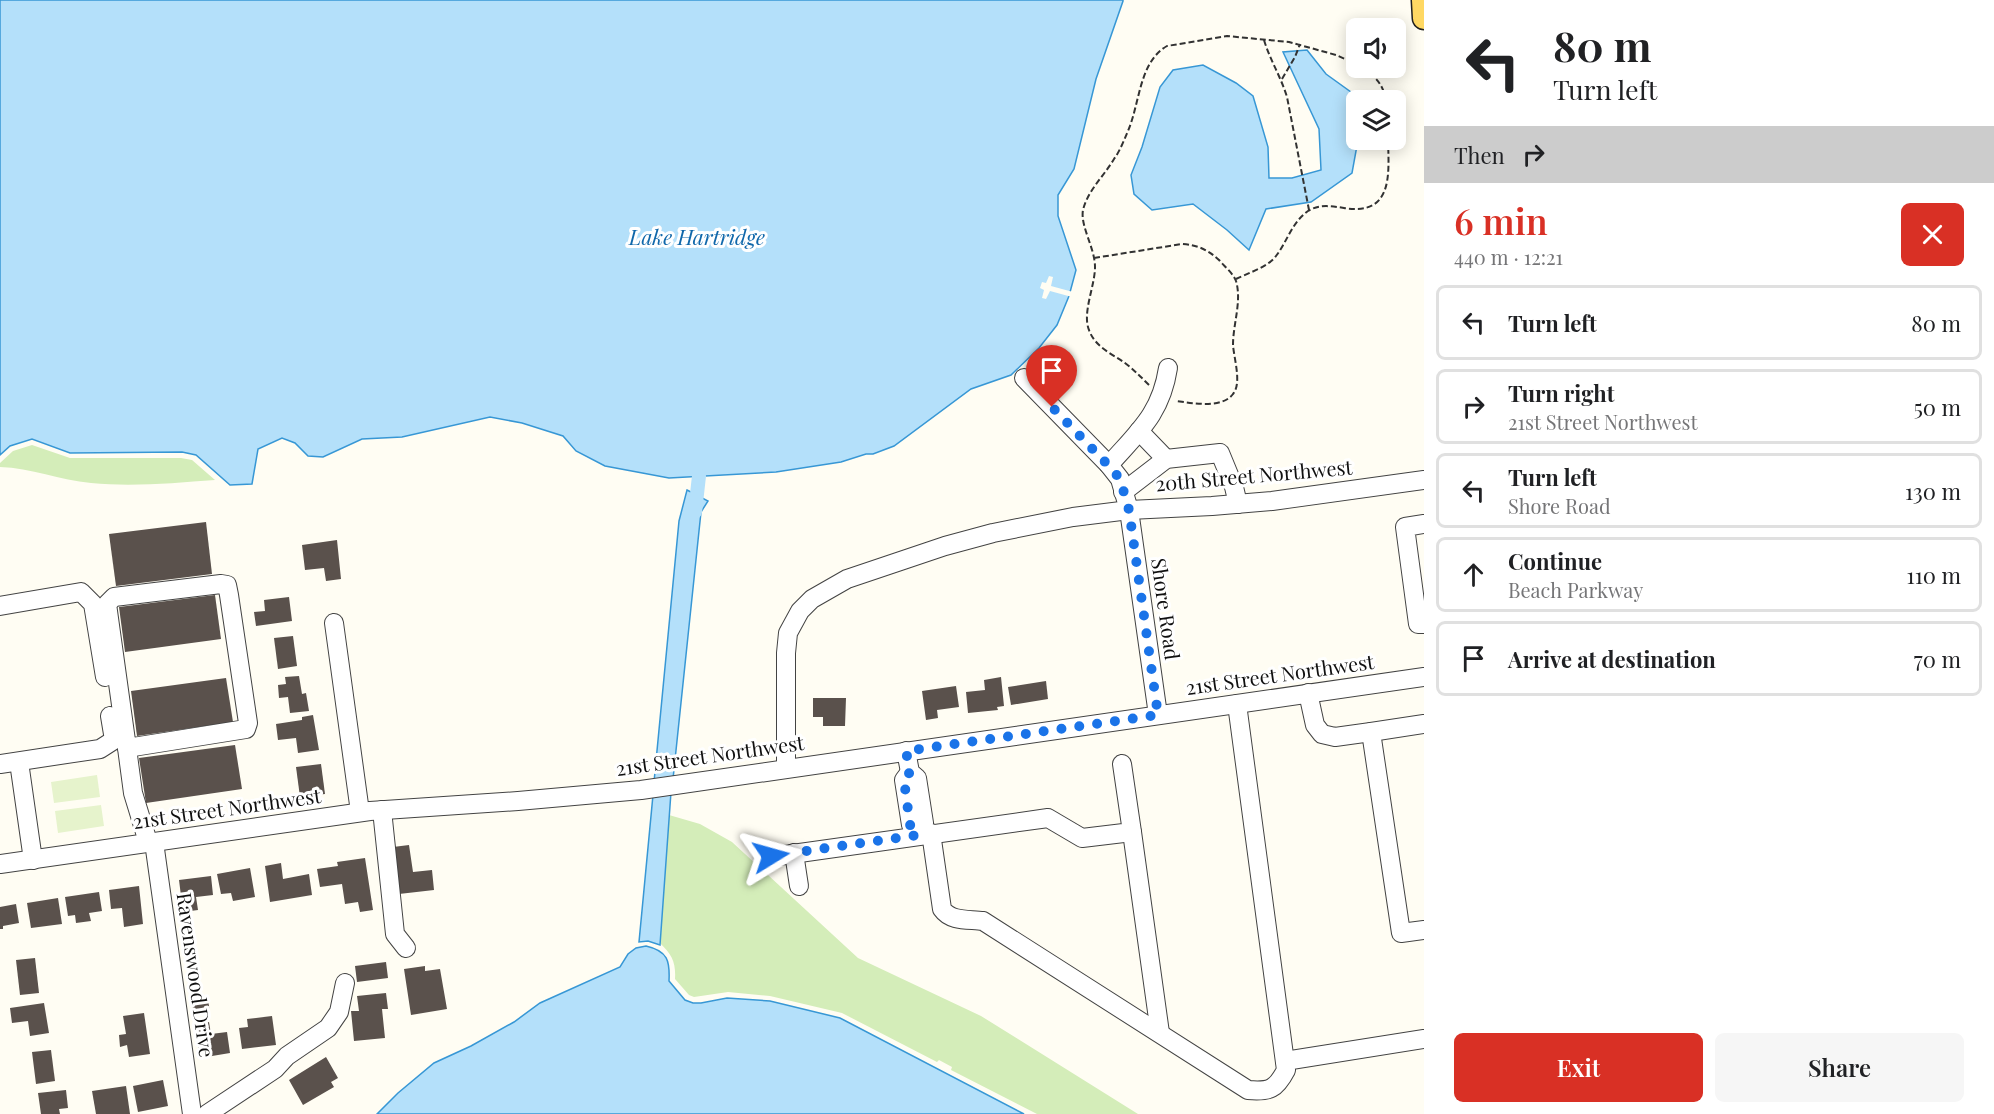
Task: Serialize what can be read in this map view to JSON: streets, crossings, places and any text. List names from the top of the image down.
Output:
{
  "streets": {
    "street": [
      "20th Street Northwest",
      "Shore Road",
      "21st Street Northwest",
      "Ravenswood Drive"
    ]
  },
  "crossings": [
    ["20th Street Northwest", "Shore Road"],
    ["20th Street Northwest", "21st Street Northwest"],
    ["Shore Road", "21st Street Northwest"],
    ["21st Street Northwest", "Ravenswood Drive"]
  ],
  "water": ["Lake Hartridge"],
  "page": {
    "turn": ["80 m", "Turn left"],
    "then": "Then",
    "heading": ["6 min", "440 m · 12:21"],
    "list": [
      {
        "name": "Turn left",
        "value": "80 m"
      },
      {
        "name": "Turn right",
        "note": "21st Street Northwest",
        "value": "50 m"
      },
      {
        "name": "Turn left",
        "note": "Shore Road",
        "value": "130 m"
      },
      {
        "name": "Continue",
        "note": "Beach Parkway",
        "value": "110 m"
      },
      {
        "name": "Arrive at destination",
        "value": "70 m"
      }
    ],
    "buttons": ["Exit", "Share"]
  }
}
